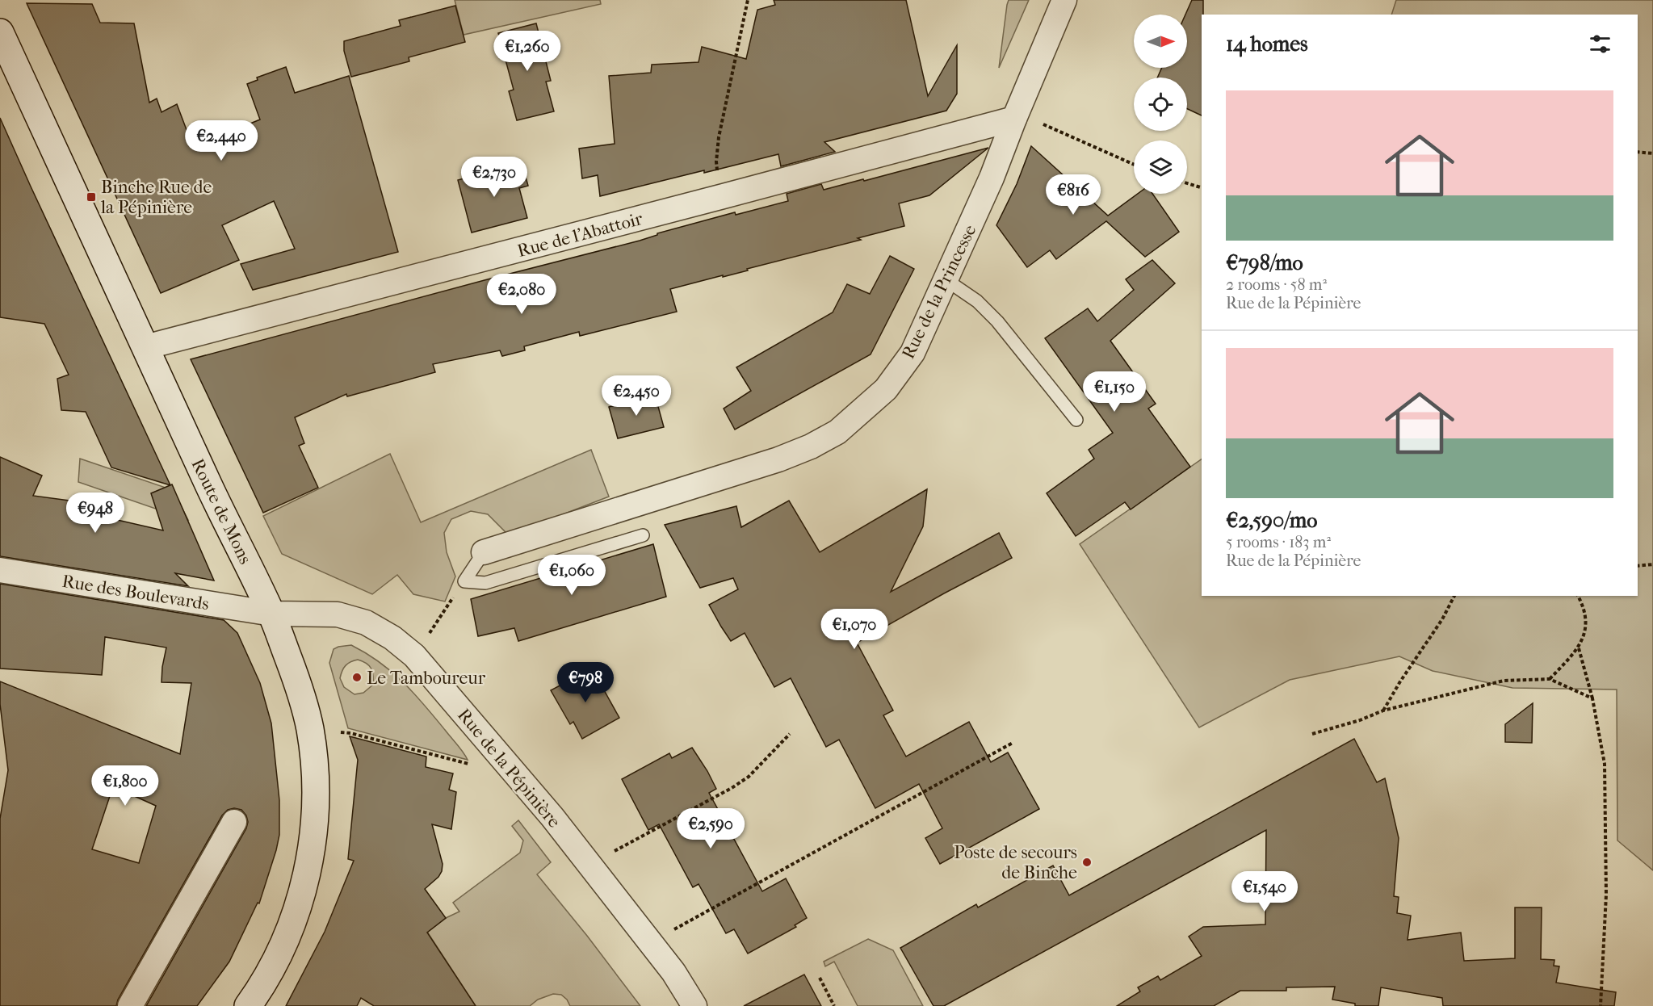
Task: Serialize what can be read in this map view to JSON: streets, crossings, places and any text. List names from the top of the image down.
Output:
{
  "streets": {
    "main road": ["Route de Mons"],
    "street": [
      "Rue de l'Abattoir",
      "Rue de la Princesse",
      "Rue des Boulevards",
      "Rue de la Pépinière"
    ]
  },
  "crossings": [
    ["Rue de l'Abattoir", "Rue de la Princesse"],
    ["Rue de l'Abattoir", "Route de Mons"],
    ["Route de Mons", "Rue des Boulevards"],
    ["Route de Mons", "Rue de la Pépinière"],
    ["Rue des Boulevards", "Rue de la Pépinière"]
  ],
  "places": {
    "transit": ["Binche Rue de la Pépinière"],
    "other": ["Le Tamboureur", "Poste de secours de Binche"]
  },
  "north": "right",
  "page": {
    "heading": "14 homes",
    "price": [
      "€1,260",
      "€2,440",
      "€2,730",
      "€816",
      "€2,080",
      "€1,150",
      "€2,450",
      "€948",
      "€1,060",
      "€1,070",
      "€798",
      "€1,800",
      "€2,590",
      "€1,540"
    ],
    "list": [
      {
        "name": "€798/mo",
        "note": "2 rooms · 58 m² · Rue de la Pépinière"
      },
      {
        "name": "€2,590/mo",
        "note": "5 rooms · 183 m² · Rue de la Pépinière"
      }
    ]
  }
}
